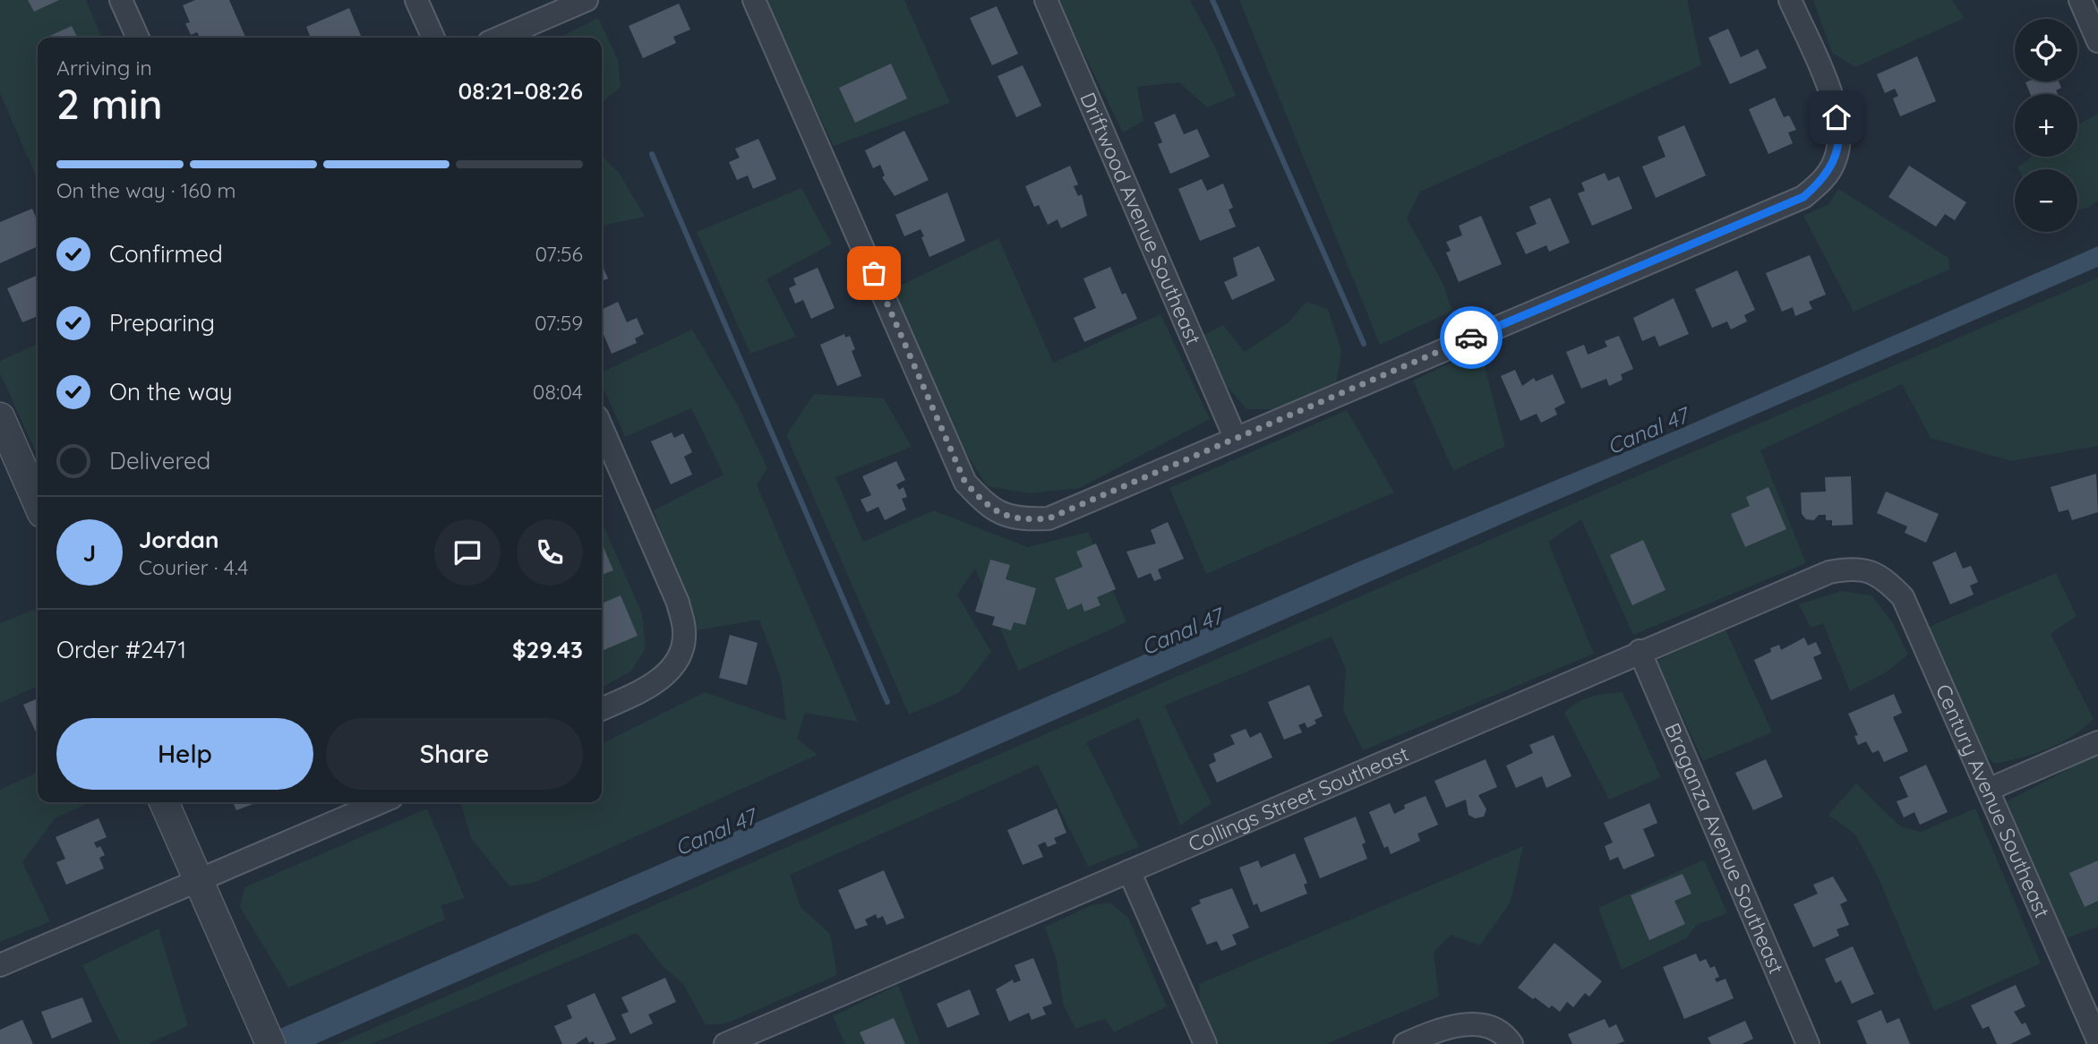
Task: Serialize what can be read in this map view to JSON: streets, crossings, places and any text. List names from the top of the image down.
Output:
{
  "streets": {
    "street": [
      "Driftwood Avenue Southeast",
      "Collings Street Southeast",
      "Century Avenue Southeast",
      "Braganza Avenue Southeast"
    ]
  },
  "crossings": [
    ["Collings Street Southeast", "Century Avenue Southeast"],
    ["Collings Street Southeast", "Braganza Avenue Southeast"]
  ],
  "water": ["Canal 47"],
  "page": {
    "map_buttons": ["+", "−"],
    "heading": ["2 min", "Arriving in", "08:21–08:26"],
    "panel": [
      "Jordan",
      "Courier · 4.4",
      "Order #2471",
      "$29.43"
    ],
    "bar": "On the way · 160 m",
    "list": [
      ["Confirmed", "07:56"],
      ["Preparing", "07:59"],
      ["On the way", "08:04"],
      "Delivered"
    ],
    "round": "J",
    "buttons": ["Help", "Share"]
  }
}
